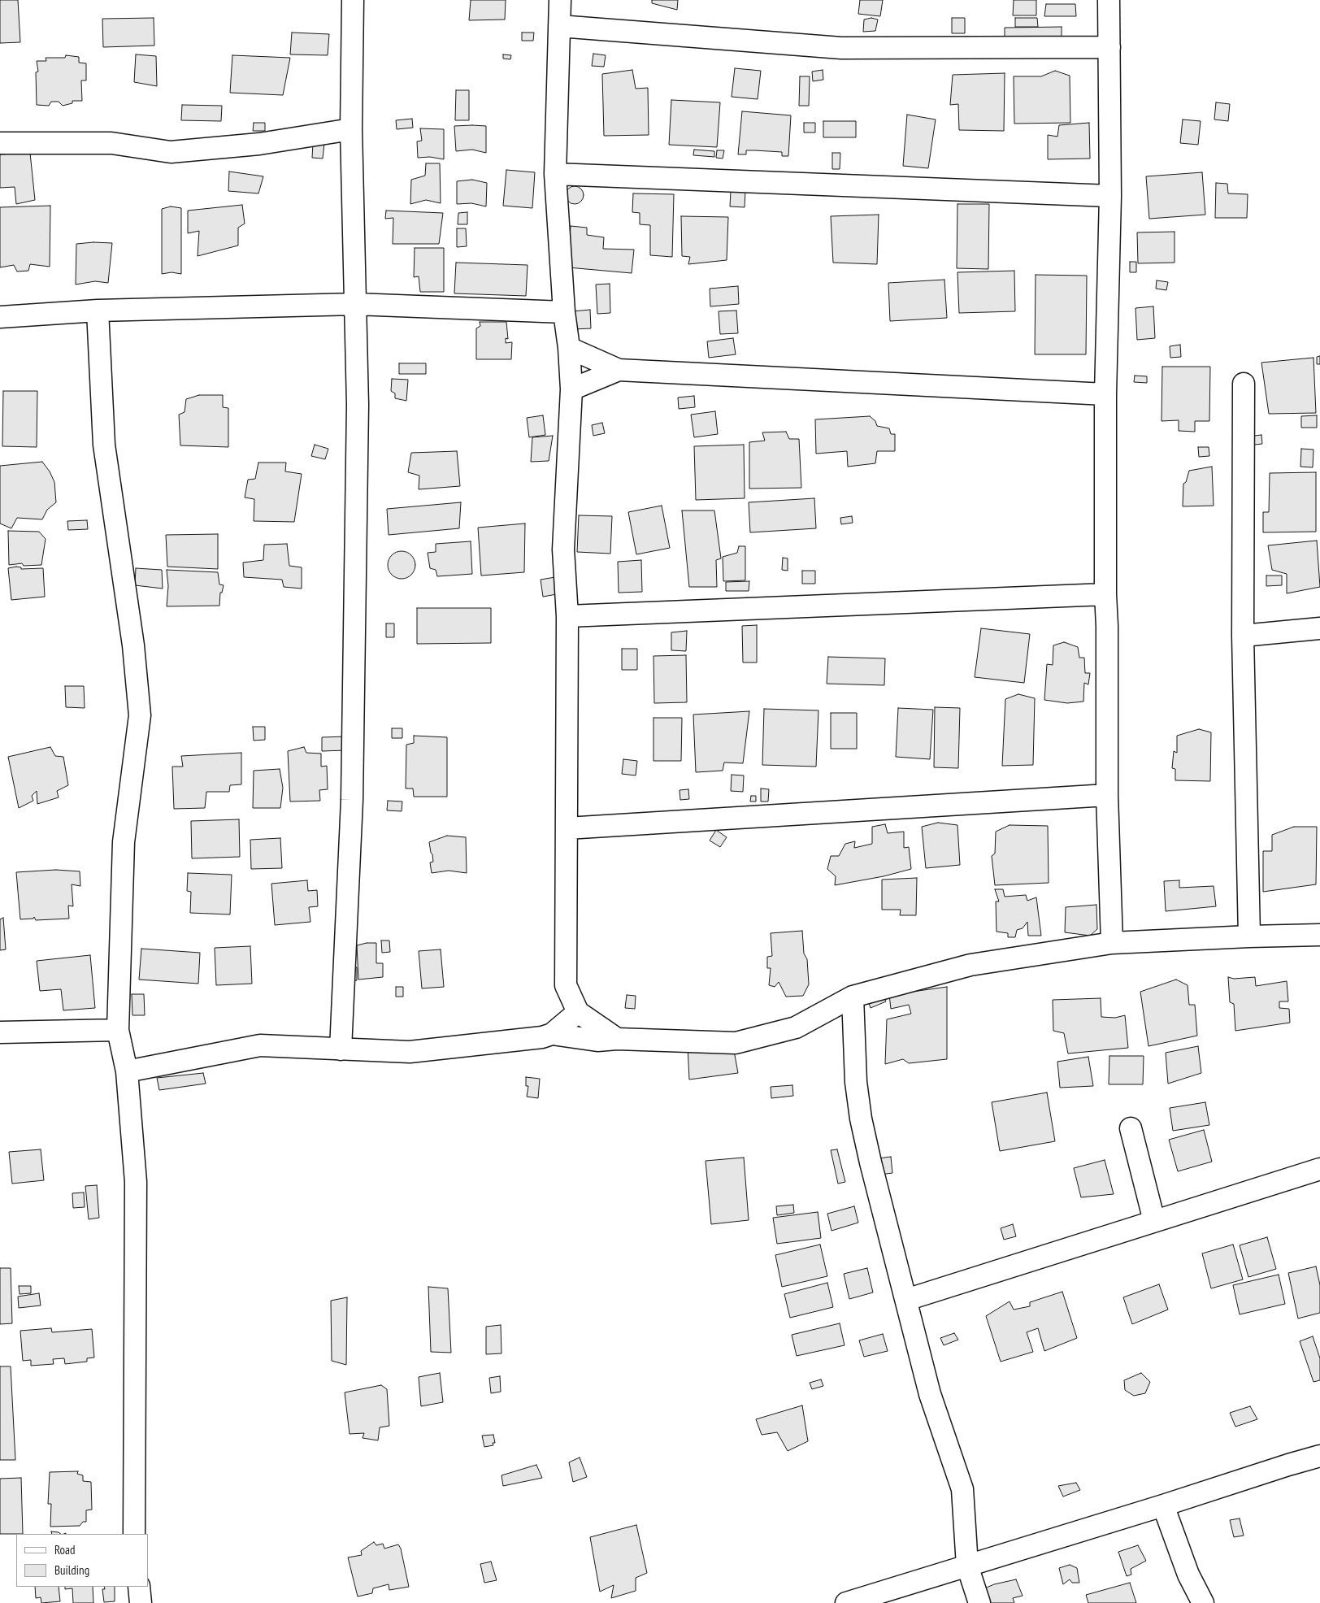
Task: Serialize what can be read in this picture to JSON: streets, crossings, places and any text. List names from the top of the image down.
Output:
{
  "legend": ["Road", "Building"]
}
